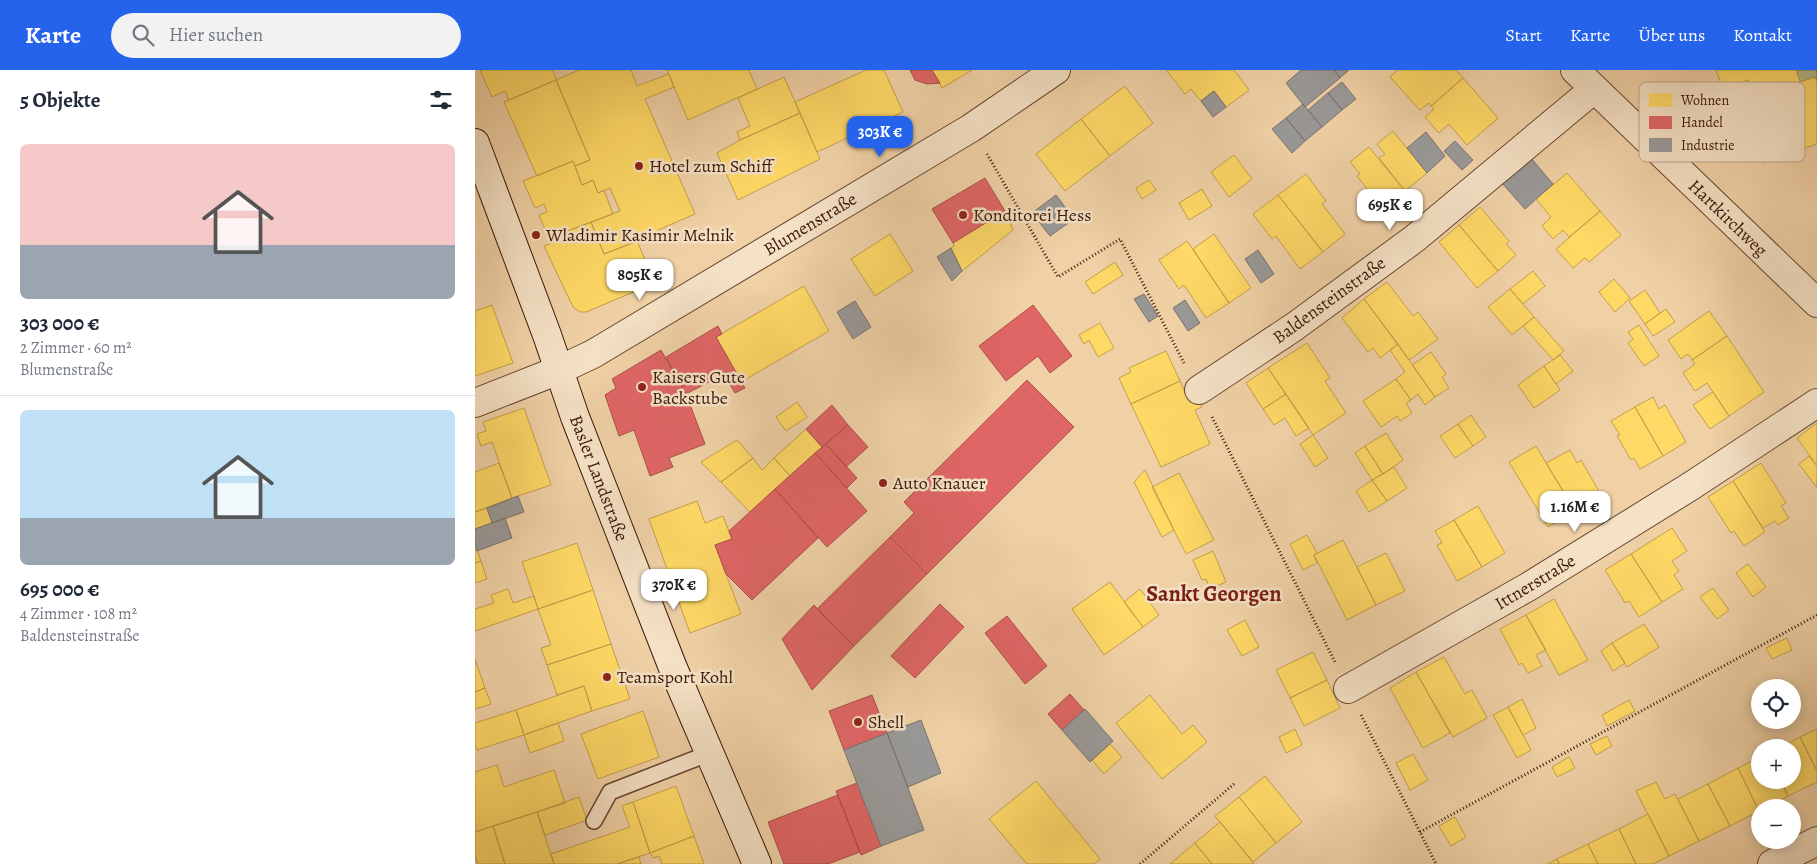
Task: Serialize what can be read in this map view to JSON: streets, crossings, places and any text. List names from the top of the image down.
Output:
{
  "streets": {
    "street": [
      "Hartkirchweg",
      "Blumenstraße",
      "Baldensteinstraße",
      "Basler Landstraße",
      "Ittnerstraße"
    ]
  },
  "crossings": [
    ["Hartkirchweg", "Baldensteinstraße"],
    ["Blumenstraße", "Basler Landstraße"]
  ],
  "districts": ["Sankt Georgen"],
  "places": [
    "Hotel zum Schiff",
    "Konditorei Hess",
    "Wladimir Kasimir Melnik",
    "Kaisers Gute Backstube",
    "Auto Knauer",
    "Teamsport Kohl",
    "Shell"
  ],
  "legend": ["Wohnen", "Handel", "Industrie"],
  "page": {
    "header": "Karte",
    "search": "Hier suchen",
    "nav": [
      "Start",
      "Karte",
      "Über uns",
      "Kontakt"
    ],
    "heading": "5 Objekte",
    "price": [
      "303K €",
      "695K €",
      "805K €",
      "1.16M €",
      "370K €"
    ],
    "list": [
      {
        "name": "303 000 €",
        "note": "2 Zimmer · 60 m² · Blumenstraße"
      },
      {
        "name": "695 000 €",
        "note": "4 Zimmer · 108 m² · Baldensteinstraße"
      }
    ],
    "map_buttons": ["+", "−"]
  }
}
